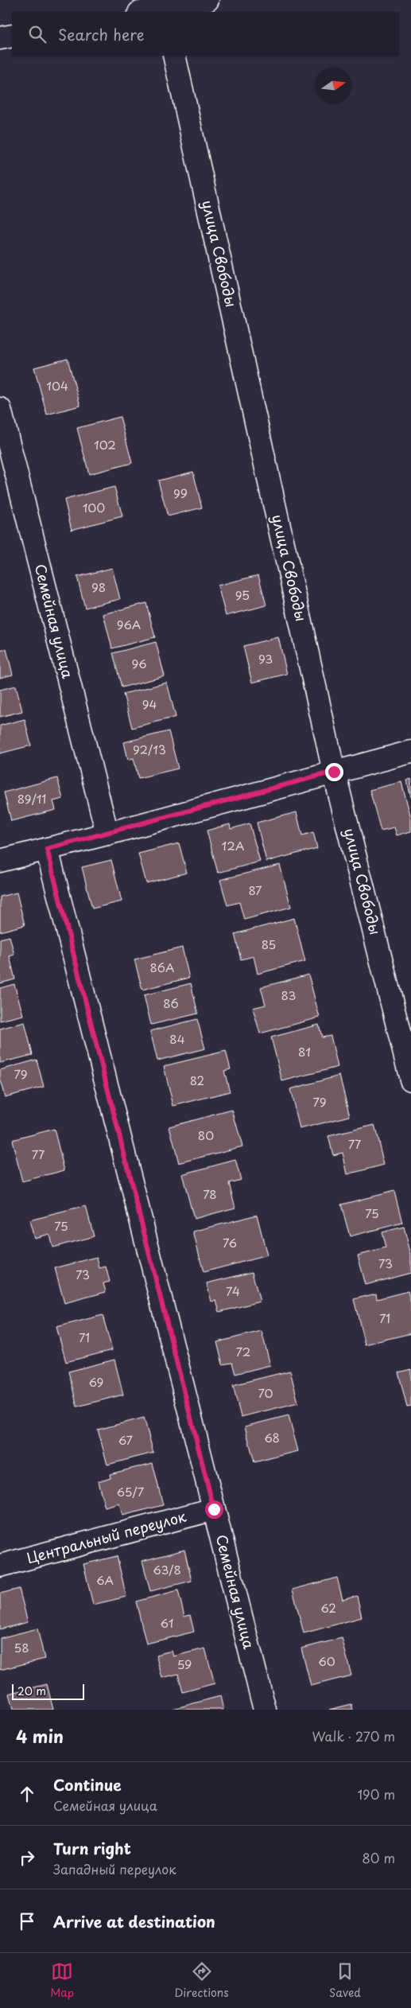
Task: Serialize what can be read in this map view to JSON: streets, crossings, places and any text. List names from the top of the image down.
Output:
{
  "streets": {
    "street": ["улица Свободы", "Семейная улица", "Центральный переулок"]
  },
  "crossings": [
    ["Семейная улица", "Центральный переулок"]
  ],
  "house_numbers": [
    "104",
    "102",
    "99",
    "100",
    "98",
    "95",
    "96А",
    "93",
    "96",
    "94",
    "92/13",
    "89/11",
    "12А",
    "87",
    "85",
    "86А",
    "83",
    "86",
    "84",
    "81",
    "79",
    "82",
    "79",
    "80",
    "77",
    "77",
    "78",
    "75",
    "75",
    "76",
    "73",
    "73",
    "74",
    "71",
    "71",
    "72",
    "69",
    "70",
    "68",
    "67",
    "65/7",
    "63/8",
    "6А",
    "62",
    "61",
    "58",
    "60",
    "59"
  ],
  "scale_bar": "20 m",
  "north": "right",
  "page": {
    "search": "Search here",
    "scale": "20 m",
    "heading": ["4 min", "Walk · 270 m"],
    "list": [
      ["Continue", "Семейная улица", "190 m"],
      ["Turn right", "Западный переулок", "80 m"],
      "Arrive at destination"
    ],
    "nav": ["Map", "Directions", "Saved"]
  }
}
